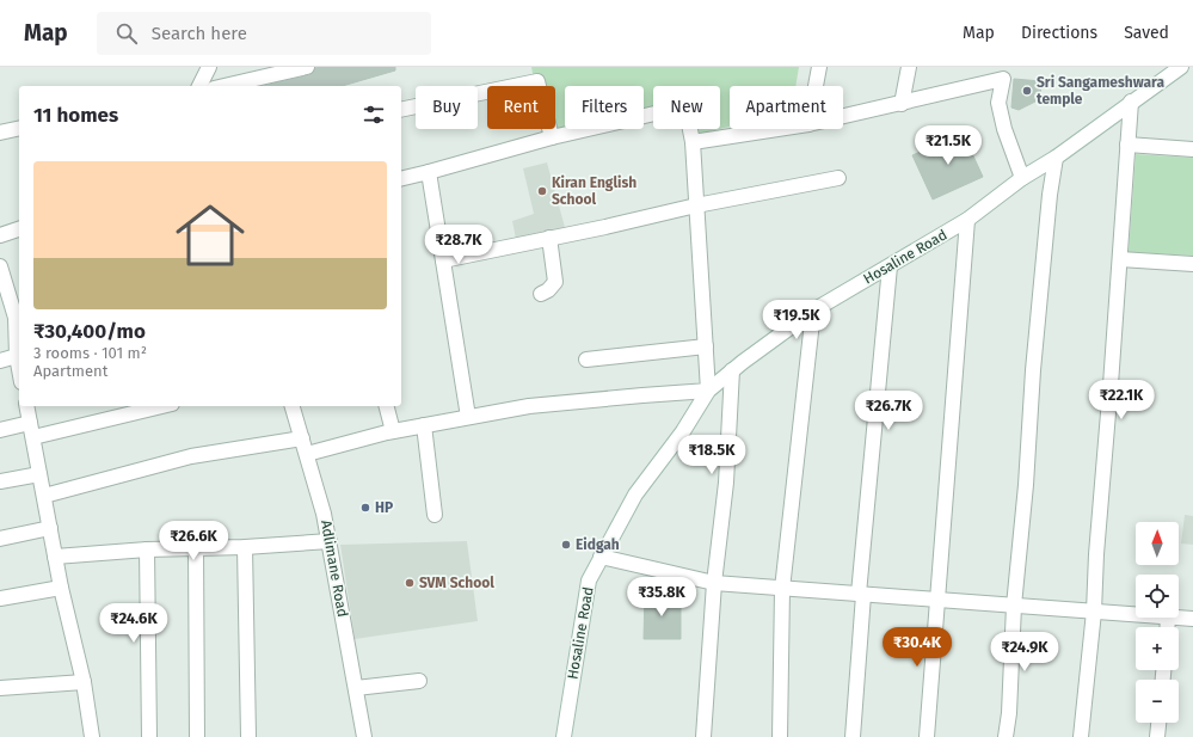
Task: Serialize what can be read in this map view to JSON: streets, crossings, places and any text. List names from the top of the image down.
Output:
{
  "streets": {
    "street": ["Hosaline Road", "Adlimane Road"]
  },
  "places": [
    "Sri Sangameshwara temple",
    "Kiran English School",
    "HP",
    "Eidgah",
    "SVM School"
  ],
  "north": "top",
  "page": {
    "header": "Map",
    "search": "Search here",
    "nav": ["Map", "Directions", "Saved"],
    "chip": [
      "Buy",
      "Rent",
      "Filters",
      "New",
      "Apartment"
    ],
    "heading": "11 homes",
    "price": [
      "₹21.5K",
      "₹28.7K",
      "₹19.5K",
      "₹22.1K",
      "₹26.7K",
      "₹18.5K",
      "₹26.6K",
      "₹35.8K",
      "₹24.6K",
      "₹30.4K",
      "₹24.9K"
    ],
    "list": [
      {
        "name": "₹30,400/mo",
        "note": "3 rooms · 101 m² · Apartment"
      }
    ],
    "map_buttons": ["+", "−"]
  }
}
